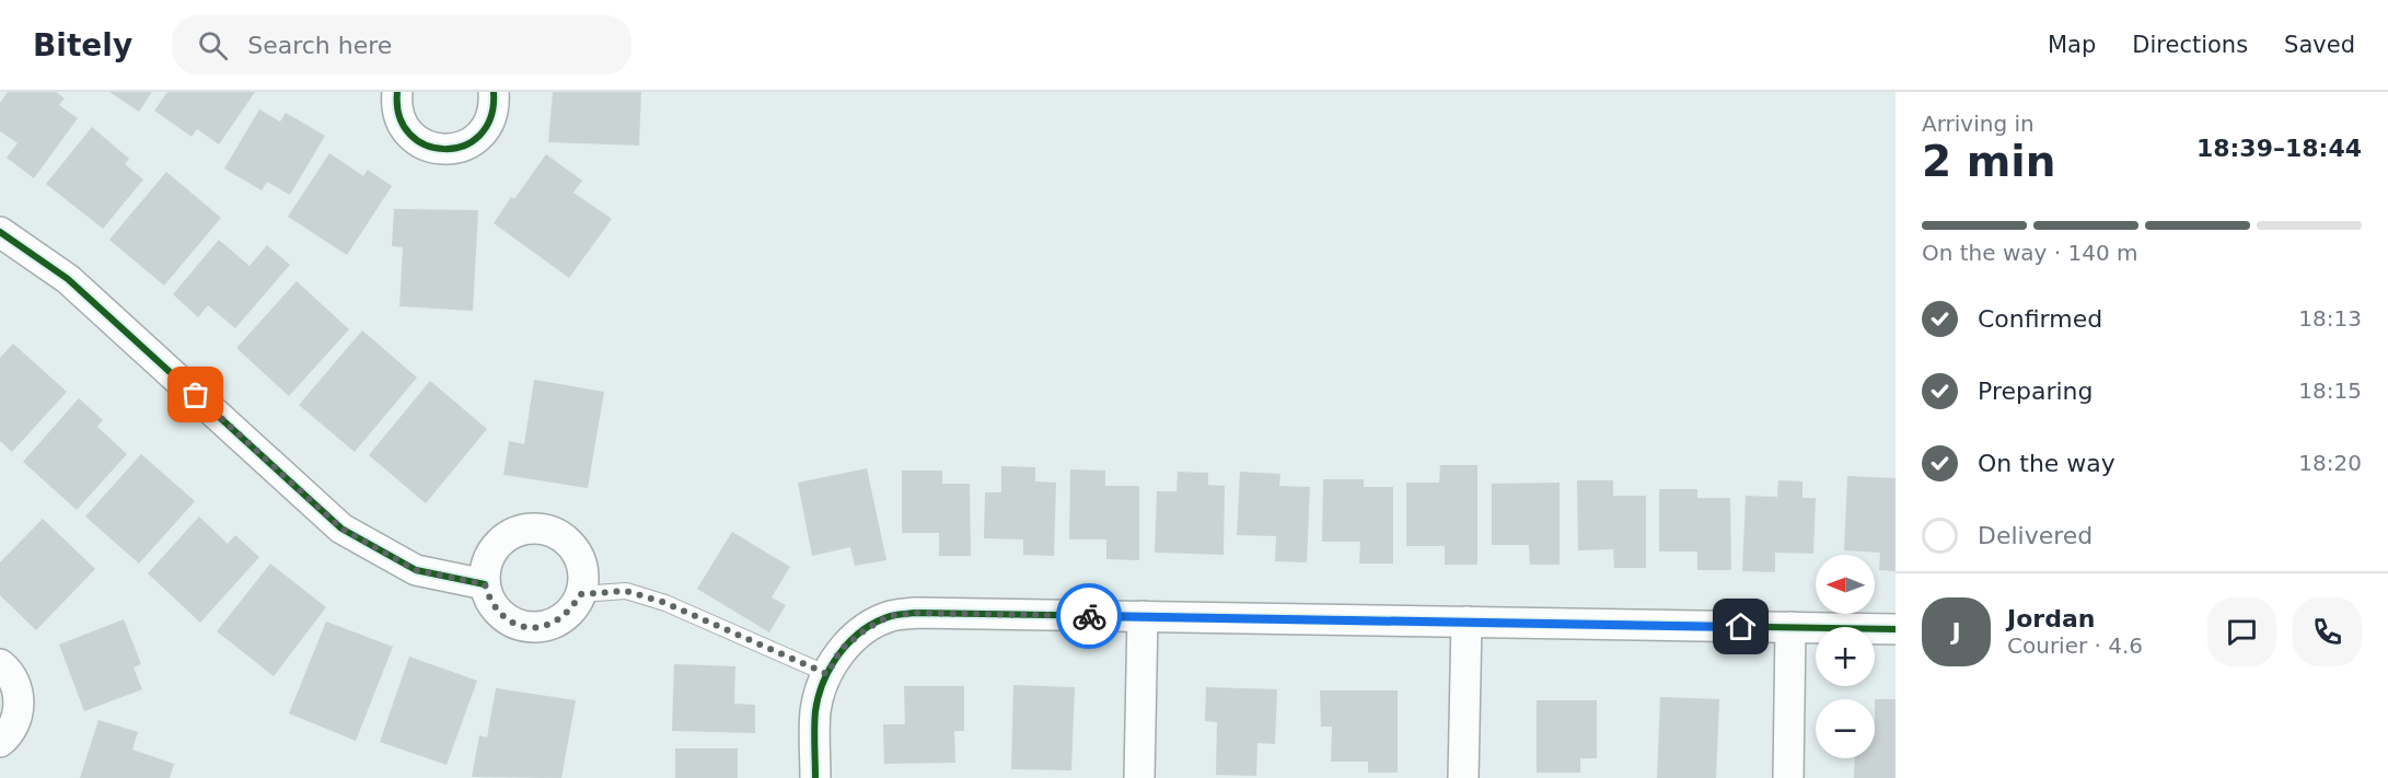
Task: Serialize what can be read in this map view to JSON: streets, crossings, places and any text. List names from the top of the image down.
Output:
{
  "north": "left",
  "page": {
    "header": "Bitely",
    "search": "Search here",
    "nav": ["Map", "Directions", "Saved"],
    "heading": ["2 min", "Arriving in", "18:39–18:44"],
    "panel": ["Jordan", "Courier · 4.6"],
    "bar": "On the way · 140 m",
    "list": [
      ["Confirmed", "18:13"],
      ["Preparing", "18:15"],
      ["On the way", "18:20"],
      "Delivered"
    ],
    "map_buttons": ["+", "−"],
    "round": "J"
  }
}
